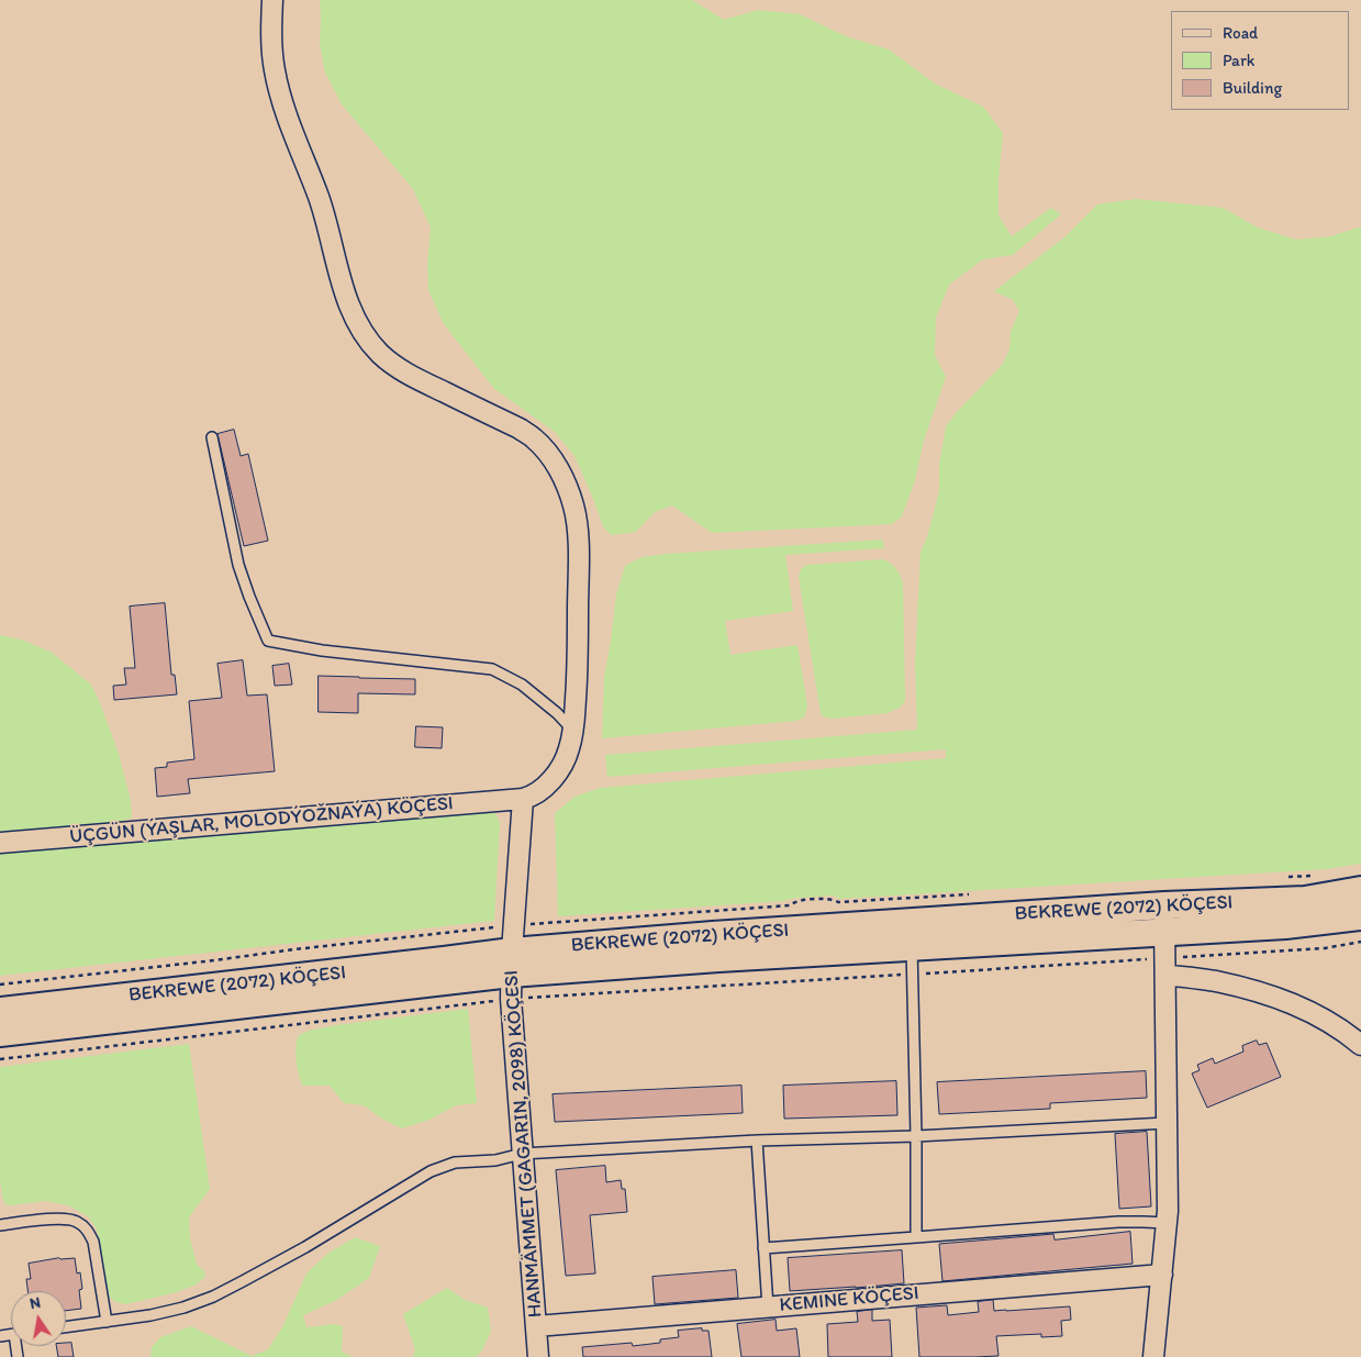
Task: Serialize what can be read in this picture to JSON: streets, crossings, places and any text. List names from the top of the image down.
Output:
{
  "streets": {
    "main road": ["BEKREWE (2072) KÖÇESI"],
    "street": ["ÜÇGÜN (ÝAŞLAR, MOLODÝOŽNAÝA) KÖÇESI", "HANMÄMMET (GAGARIN, 2098) KÖÇESI", "KEMINE KÖÇESI"]
  },
  "crossings": [
    ["ÜÇGÜN (ÝAŞLAR, MOLODÝOŽNAÝA) KÖÇESI", "HANMÄMMET (GAGARIN, 2098) KÖÇESI"],
    ["BEKREWE (2072) KÖÇESI", "HANMÄMMET (GAGARIN, 2098) KÖÇESI"],
    ["HANMÄMMET (GAGARIN, 2098) KÖÇESI", "KEMINE KÖÇESI"]
  ],
  "legend": ["Road", "Park", "Building"],
  "north": "top"
}
